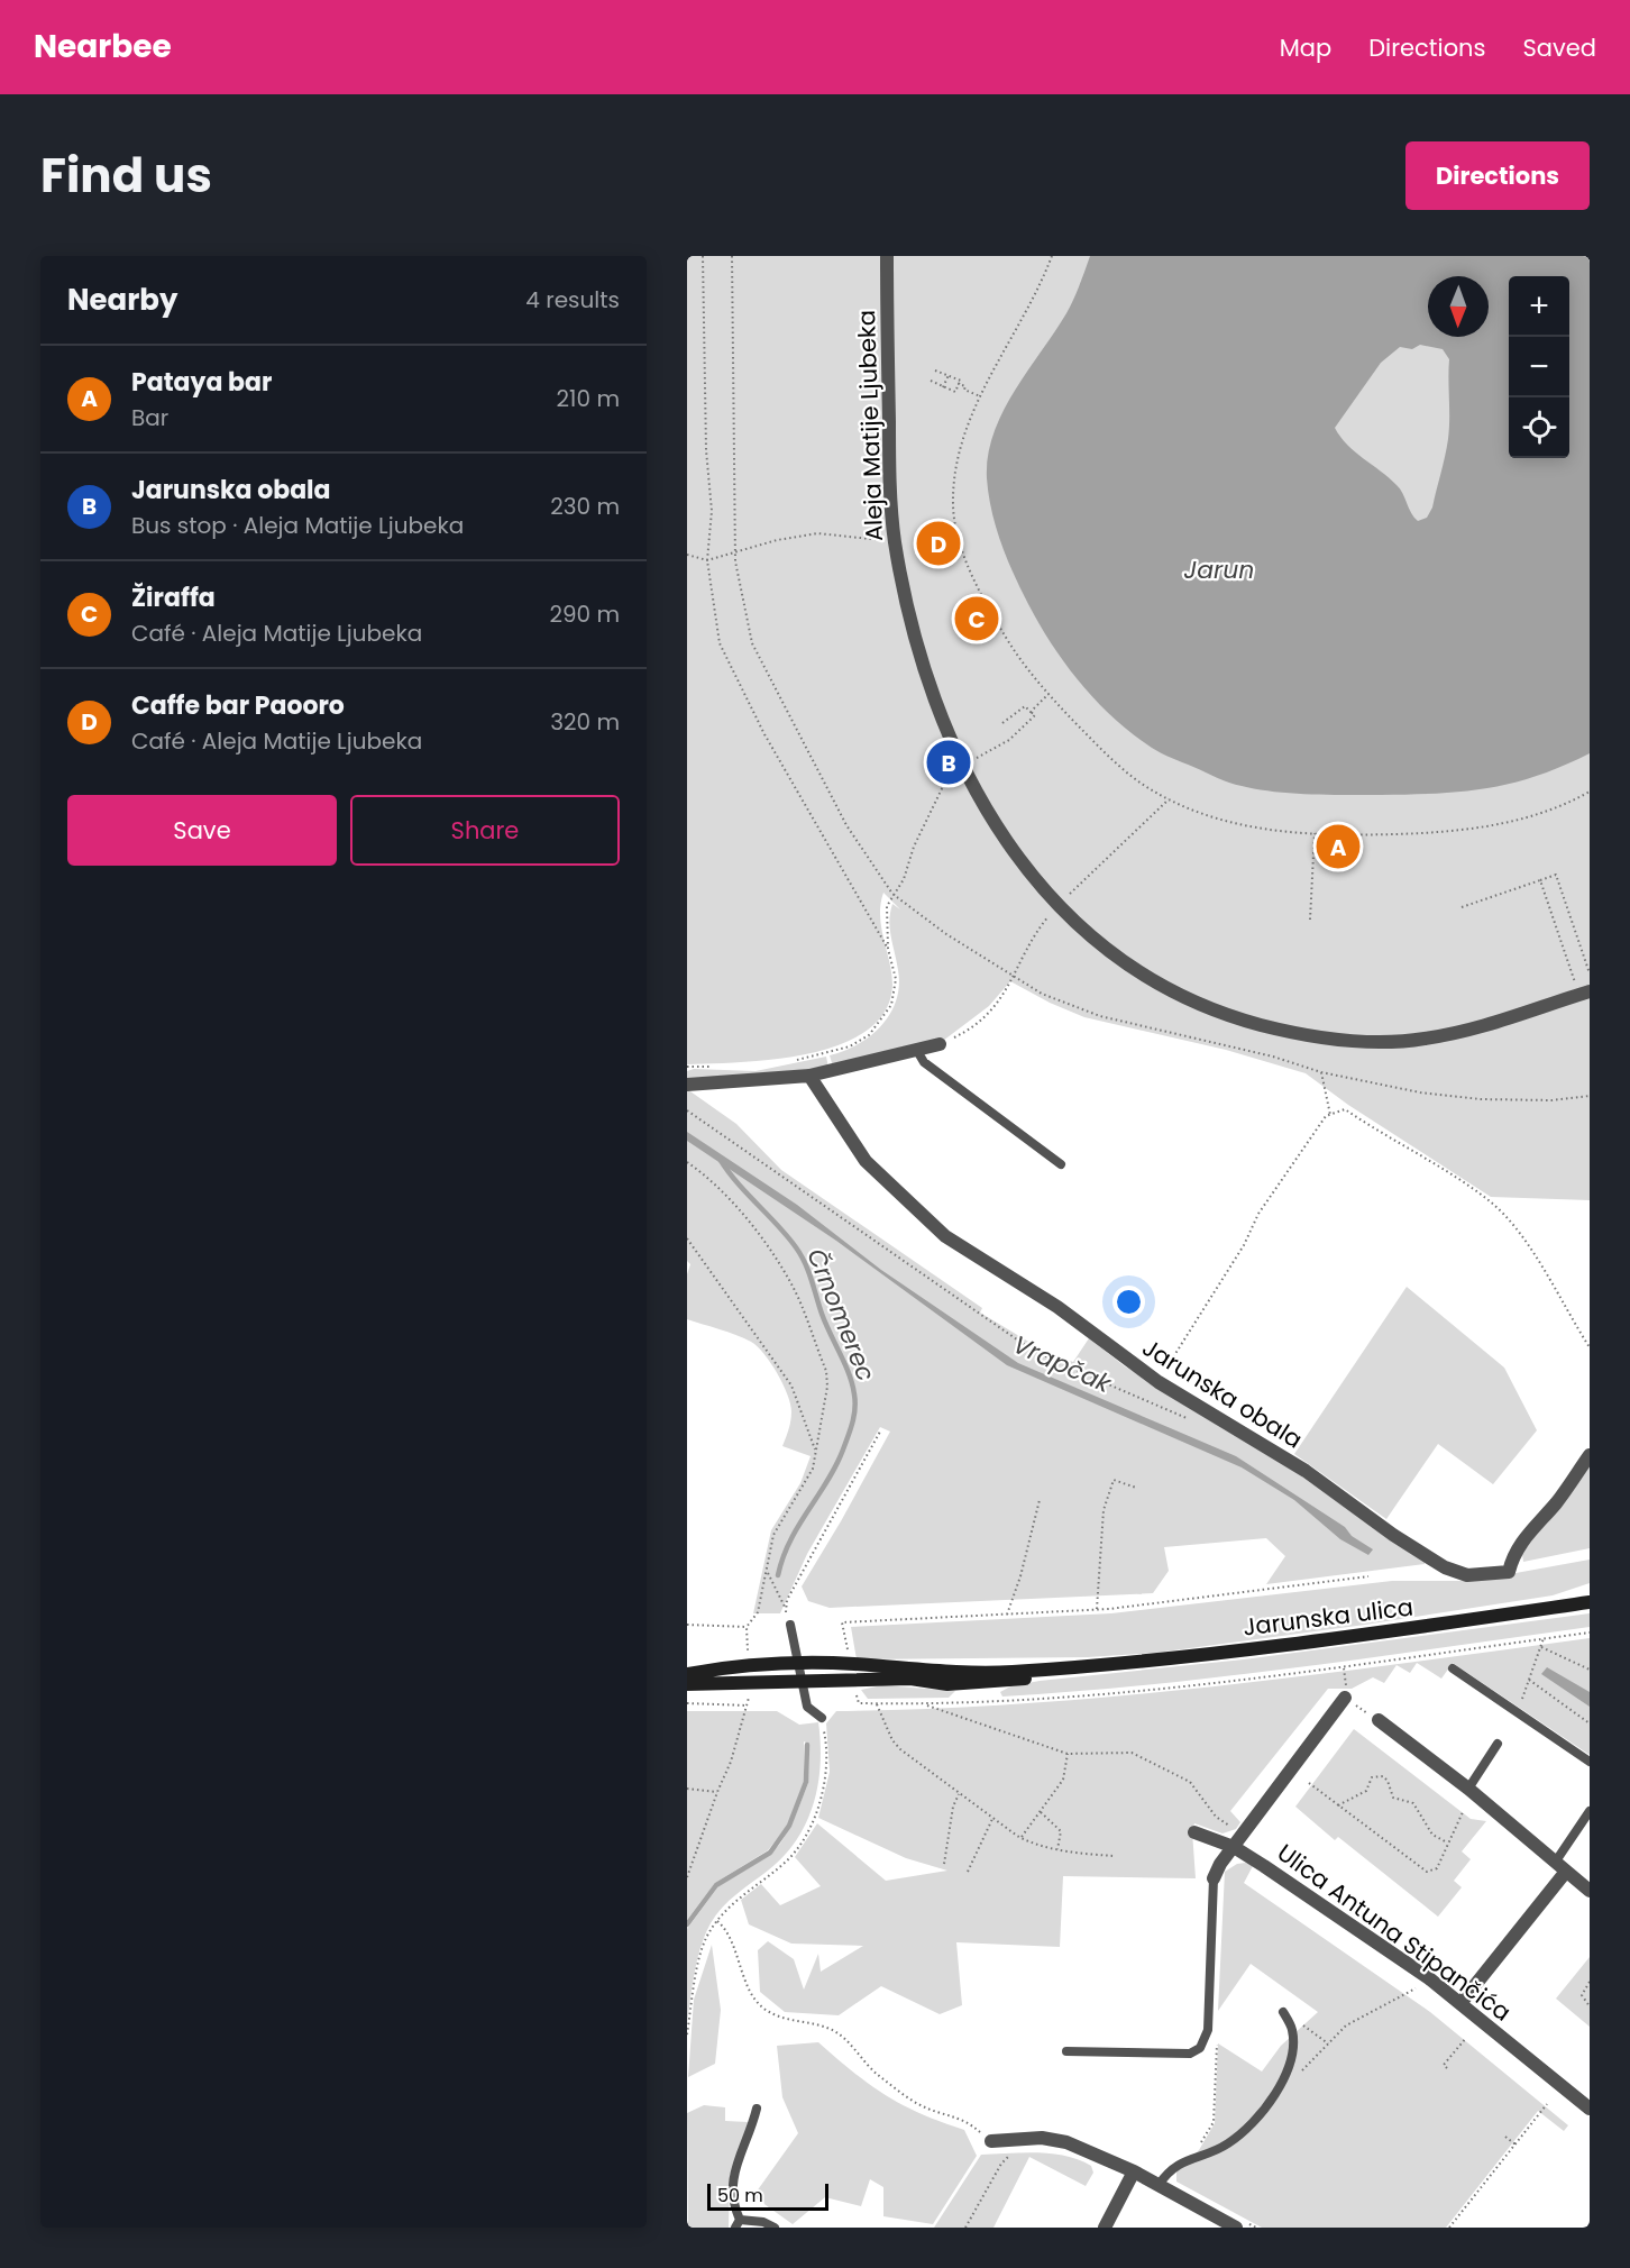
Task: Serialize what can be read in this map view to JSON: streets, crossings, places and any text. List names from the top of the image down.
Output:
{
  "streets": {
    "street": [
      "Aleja Matije Ljubeka",
      "Jarunska obala",
      "Jarunska ulica",
      "Ulica Antuna Stipančića"
    ]
  },
  "water": ["Jarun", "Črnomerec", "Vrapčak"],
  "scale_bar": "50 m",
  "north": "bottom",
  "page": {
    "header": "Nearbee",
    "nav": ["Map", "Directions", "Saved"],
    "title": "Find us",
    "buttons": [
      "Directions",
      ["Save", "Share"]
    ],
    "heading": ["Nearby", "4 results"],
    "map_buttons": ["+", "−"],
    "list": [
      {
        "mark": "A",
        "name": "Pataya bar",
        "note": "Bar",
        "value": "210 m"
      },
      {
        "mark": "B",
        "name": "Jarunska obala",
        "note": "Bus stop · Aleja Matije Ljubeka",
        "value": "230 m"
      },
      {
        "mark": "C",
        "name": "Žiraffa",
        "note": "Café · Aleja Matije Ljubeka",
        "value": "290 m"
      },
      {
        "mark": "D",
        "name": "Caffe bar Paooro",
        "note": "Café · Aleja Matije Ljubeka",
        "value": "320 m"
      }
    ],
    "pins": [
      "D",
      "C",
      "B",
      "A"
    ],
    "scale": "50 m"
  }
}
